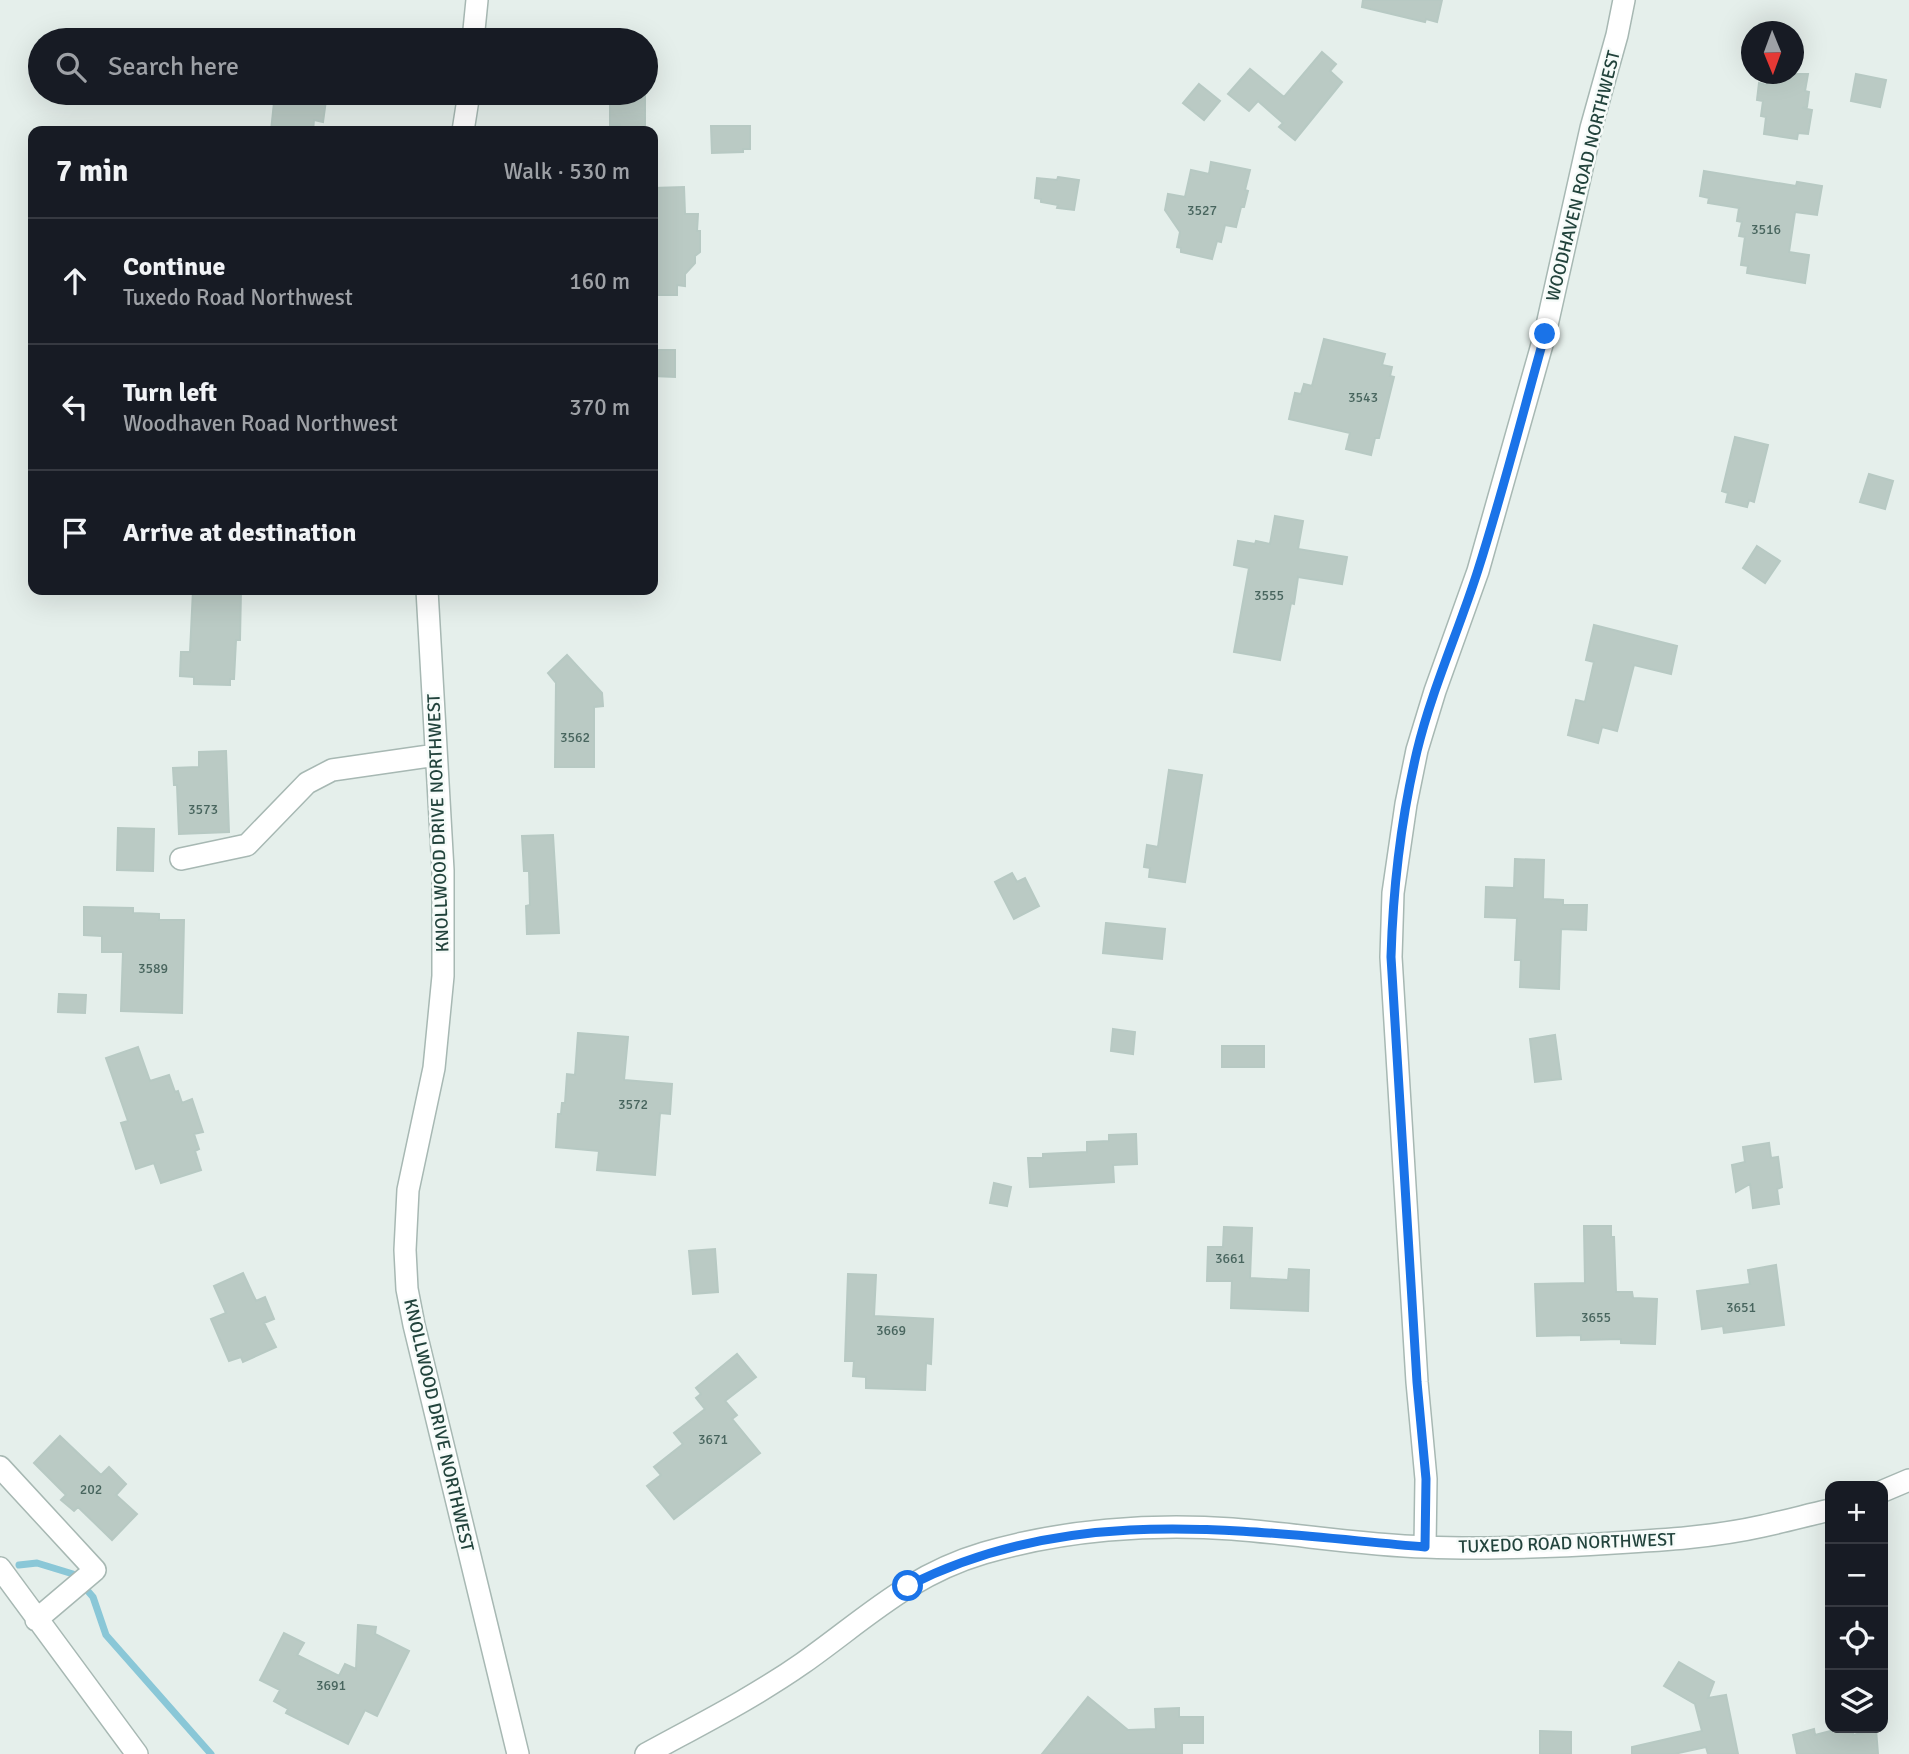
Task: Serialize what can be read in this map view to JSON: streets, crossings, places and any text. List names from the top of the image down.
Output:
{
  "streets": {
    "street": ["WOODHAVEN ROAD NORTHWEST", "KNOLLWOOD DRIVE NORTHWEST", "TUXEDO ROAD NORTHWEST"]
  },
  "crossings": [
    ["WOODHAVEN ROAD NORTHWEST", "TUXEDO ROAD NORTHWEST"]
  ],
  "house_numbers": [
    "3527",
    "3516",
    "3543",
    "3555",
    "3562",
    "3573",
    "3589",
    "3572",
    "3661",
    "3651",
    "3655",
    "3669",
    "3671",
    "202",
    "3691"
  ],
  "north": "bottom",
  "page": {
    "search": "Search here",
    "heading": ["7 min", "Walk · 530 m"],
    "list": [
      ["Continue", "Tuxedo Road Northwest", "160 m"],
      ["Turn left", "Woodhaven Road Northwest", "370 m"],
      "Arrive at destination"
    ],
    "map_buttons": ["+", "−"]
  }
}
